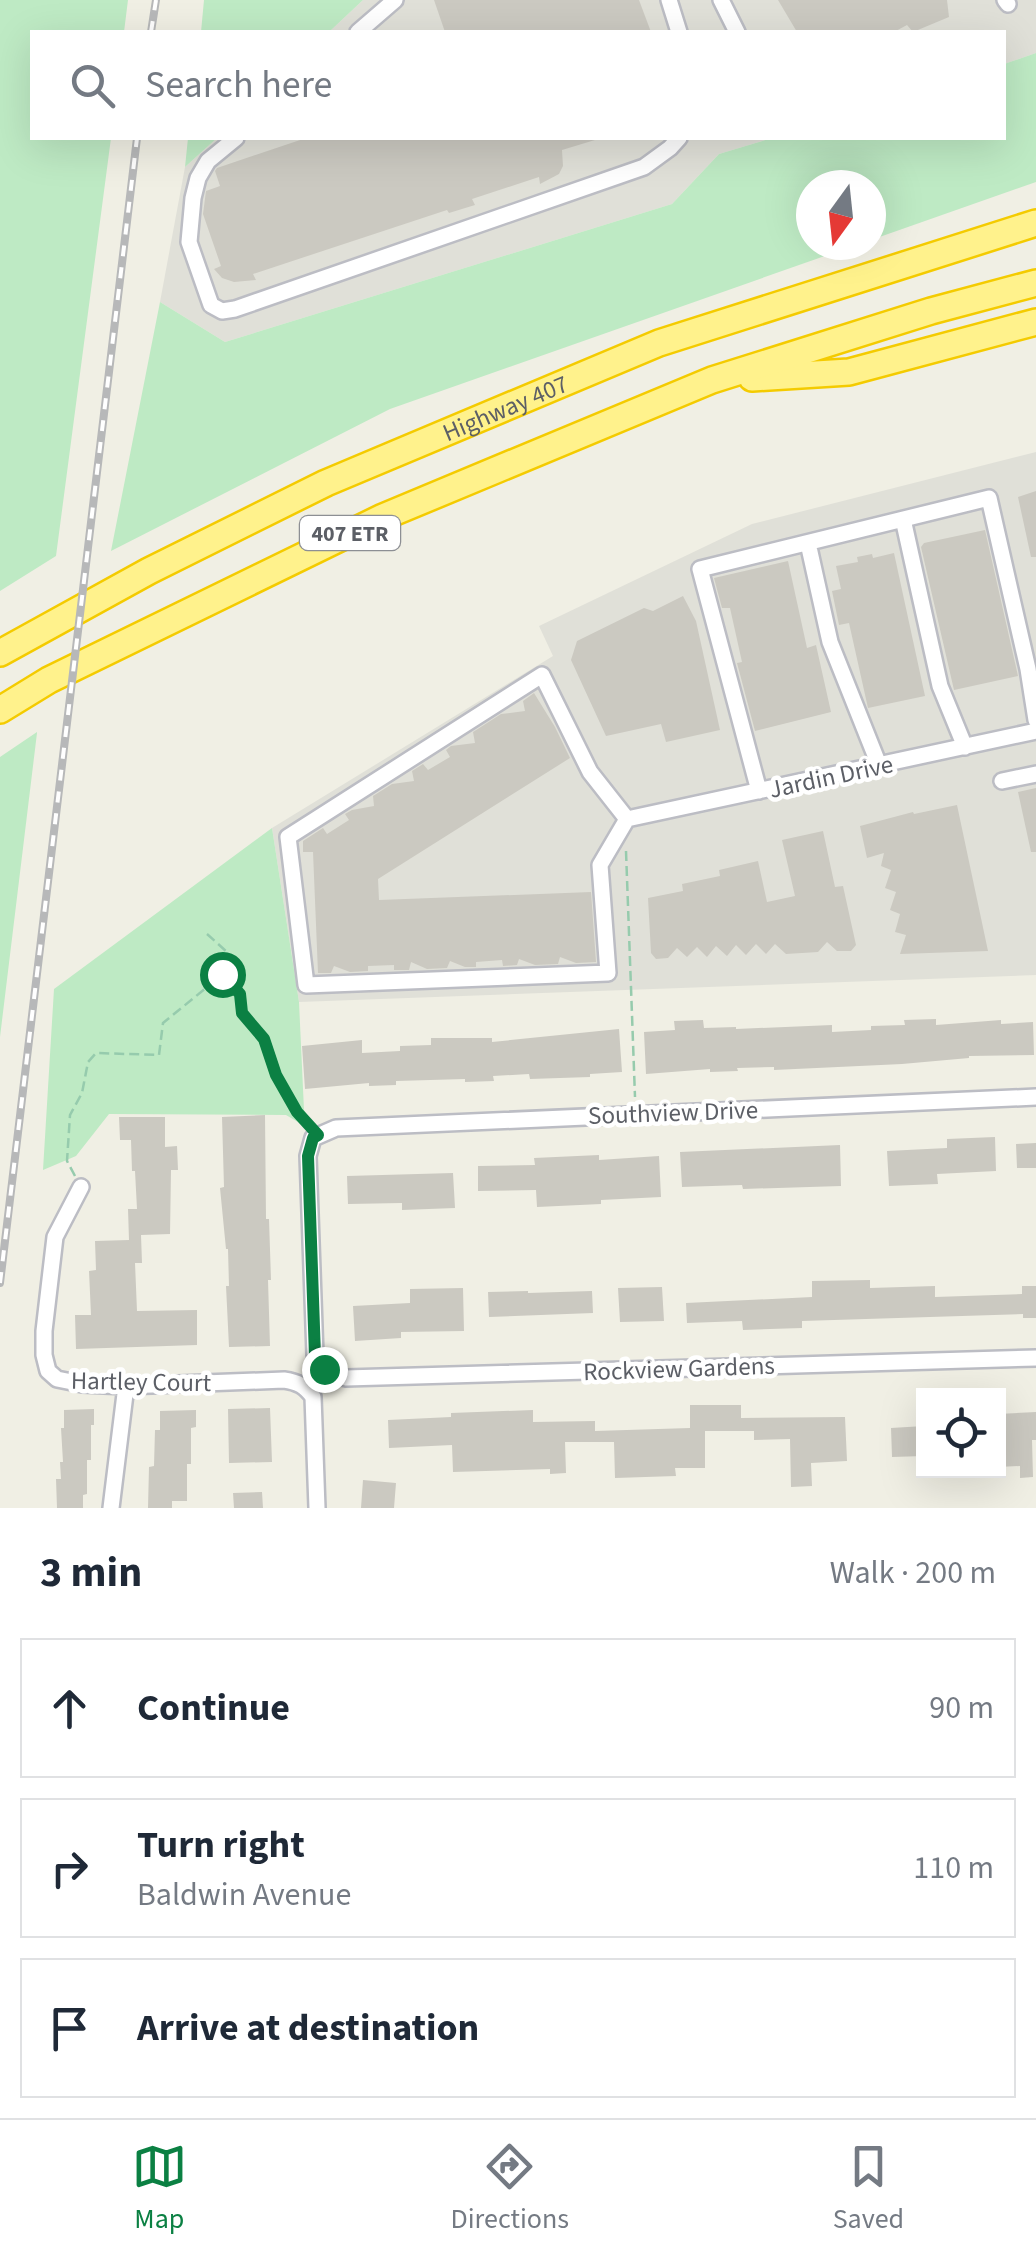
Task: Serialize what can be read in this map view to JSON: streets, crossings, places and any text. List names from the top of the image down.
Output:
{
  "streets": {
    "highway": ["Highway 407", "407 ETR"],
    "street": [
      "Jardin Drive",
      "Southview Drive",
      "Rockview Gardens",
      "Hartley Court"
    ]
  },
  "crossings": [
    ["Southview Drive", "Rockview Gardens"]
  ],
  "north": "bottom",
  "page": {
    "search": "Search here",
    "heading": ["3 min", "Walk · 200 m"],
    "list": [
      ["Continue", "90 m"],
      ["Turn right", "Baldwin Avenue", "110 m"],
      "Arrive at destination"
    ],
    "nav": ["Map", "Directions", "Saved"]
  }
}
